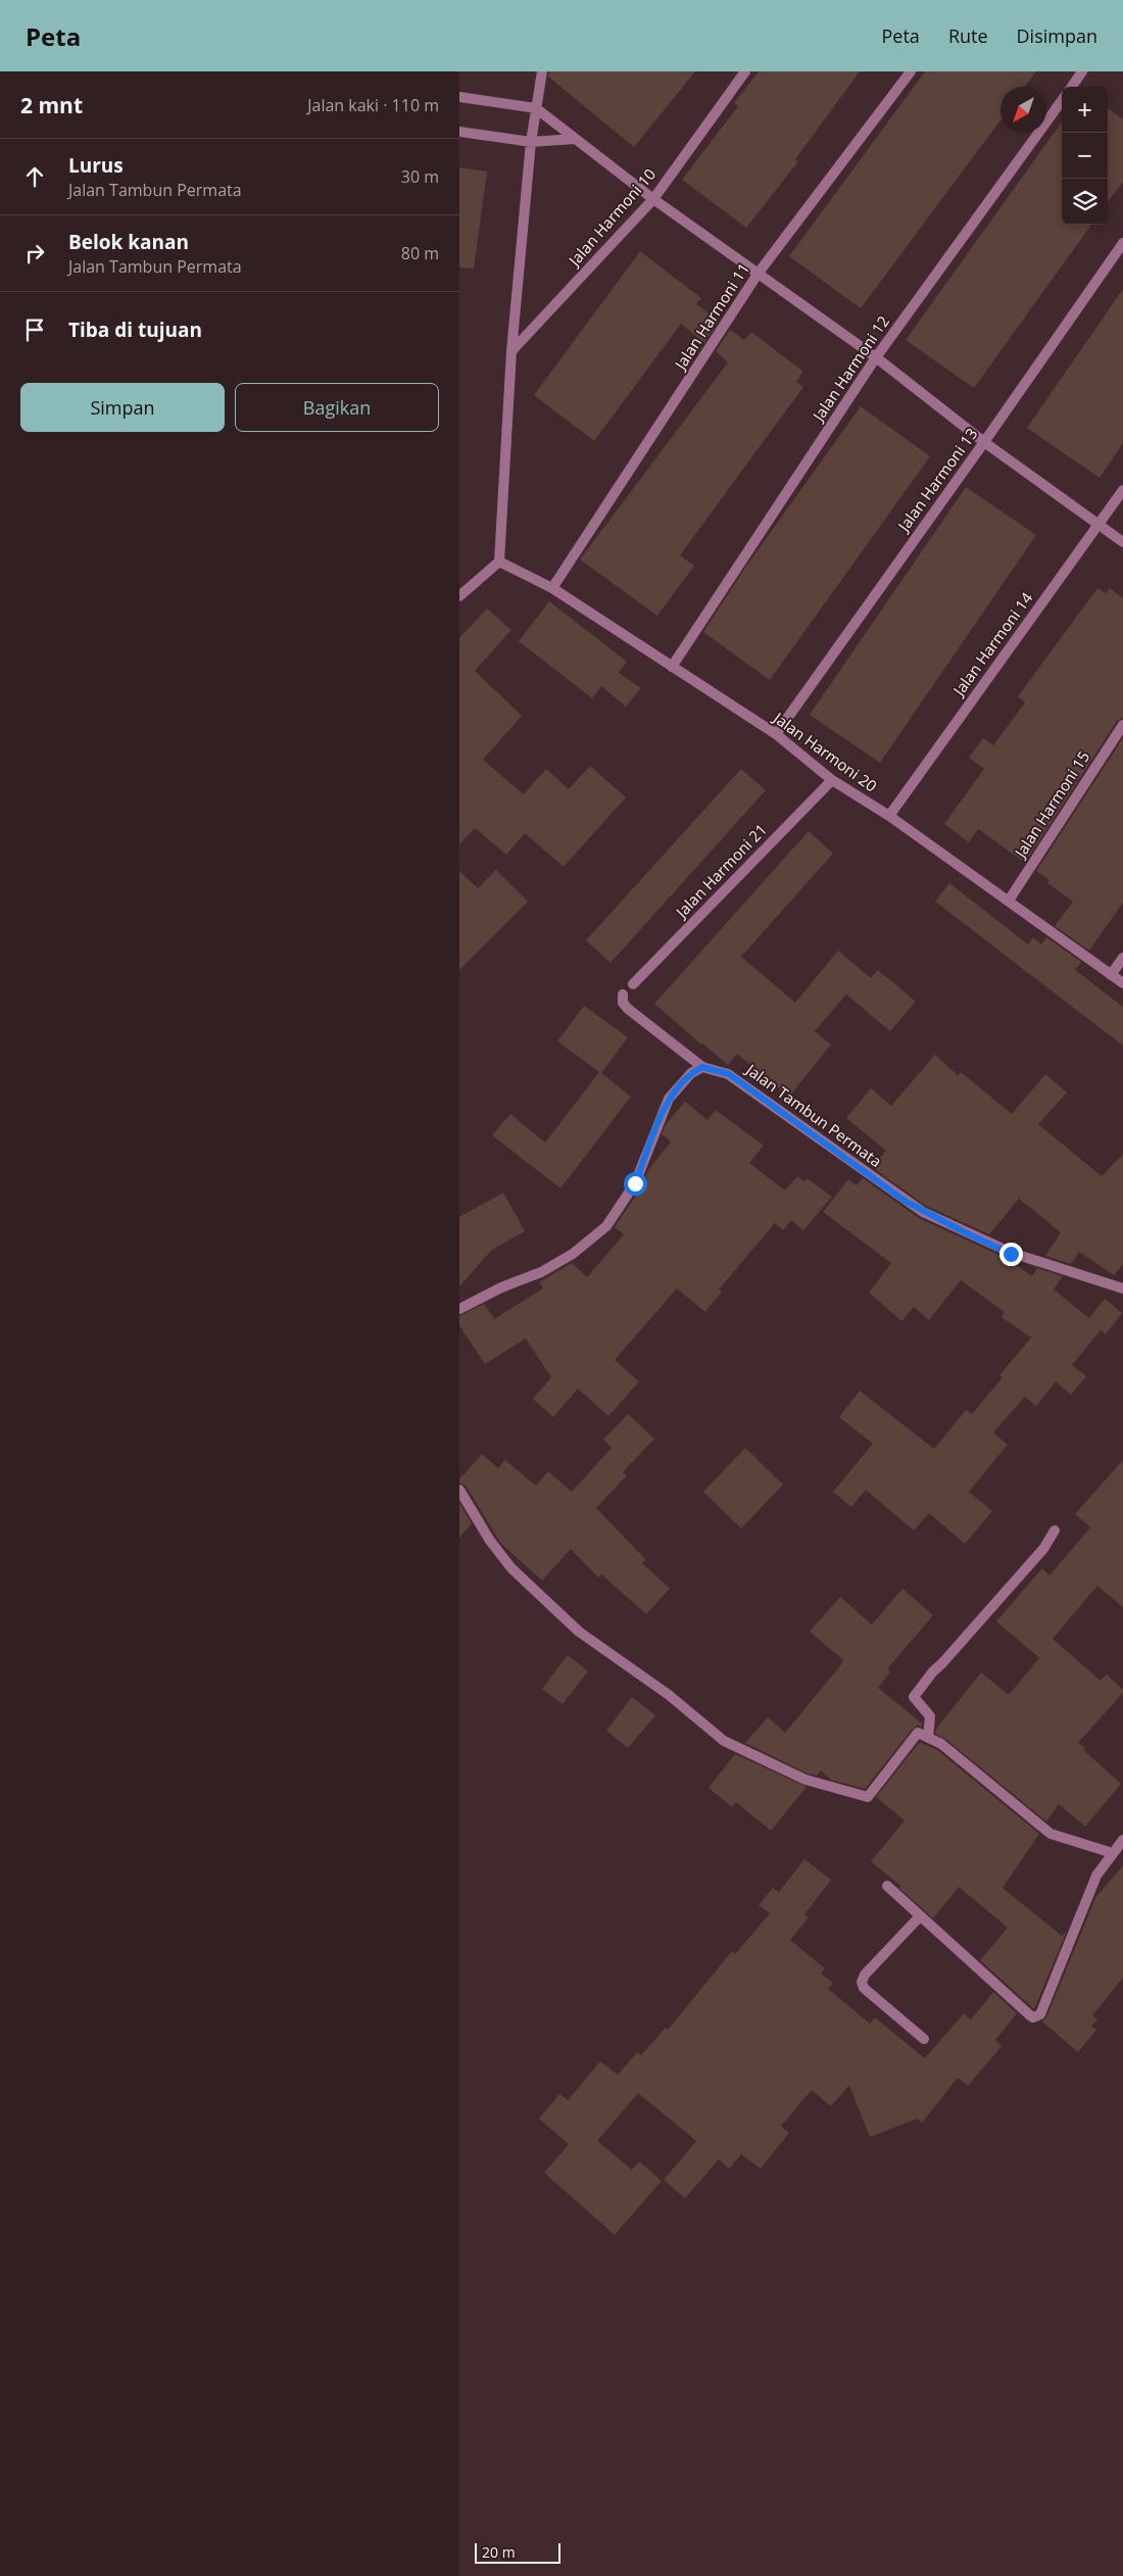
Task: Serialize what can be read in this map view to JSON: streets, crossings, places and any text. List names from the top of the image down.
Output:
{
  "streets": {
    "street": [
      "Jalan Harmoni 10",
      "Jalan Harmoni 11",
      "Jalan Harmoni 12",
      "Jalan Harmoni 13",
      "Jalan Harmoni 14",
      "Jalan Harmoni 20",
      "Jalan Harmoni 15",
      "Jalan Harmoni 21",
      "Jalan Tambun Permata"
    ]
  },
  "crossings": [
    ["Jalan Harmoni 11", "Jalan Harmoni 20"],
    ["Jalan Harmoni 12", "Jalan Harmoni 20"],
    ["Jalan Harmoni 13", "Jalan Harmoni 20"],
    ["Jalan Harmoni 14", "Jalan Harmoni 20"],
    ["Jalan Harmoni 20", "Jalan Harmoni 15"],
    ["Jalan Harmoni 20", "Jalan Harmoni 21"]
  ],
  "scale_bar": "20 m",
  "north": "bottom left",
  "page": {
    "header": "Peta",
    "nav": ["Peta", "Rute", "Disimpan"],
    "heading": ["2 mnt", "Jalan kaki · 110 m"],
    "map_buttons": ["+", "−"],
    "list": [
      ["Lurus", "Jalan Tambun Permata", "30 m"],
      ["Belok kanan", "Jalan Tambun Permata", "80 m"],
      "Tiba di tujuan"
    ],
    "buttons": ["Simpan", "Bagikan"],
    "scale": "20 m"
  }
}
